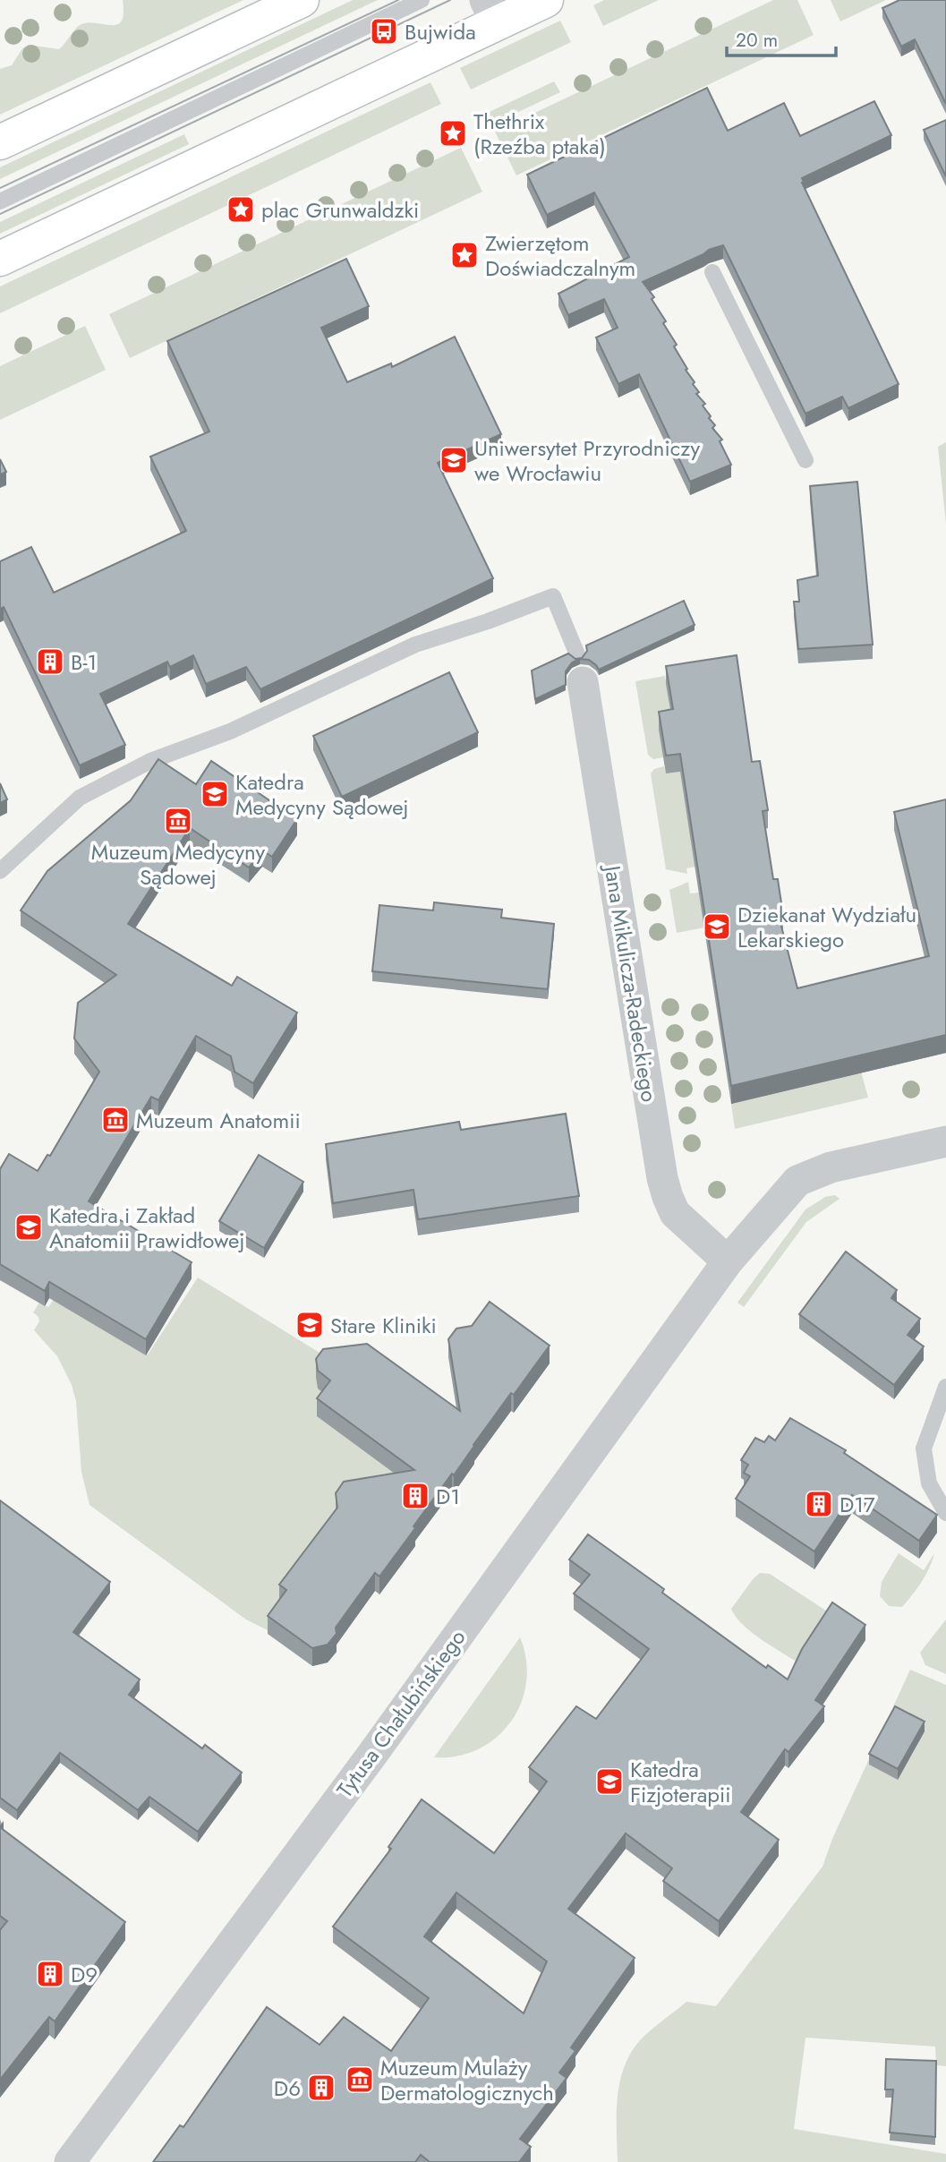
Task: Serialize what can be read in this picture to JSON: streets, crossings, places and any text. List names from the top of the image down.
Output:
{
  "streets": {
    "street": ["Jana Mikulicza-Radeckiego", "Tytusa Chałubińskiego"]
  },
  "crossings": [
    ["Jana Mikulicza-Radeckiego", "Tytusa Chałubińskiego"]
  ],
  "places": {
    "bus stop": ["Bujwida"],
    "place": ["Thethrix (Rzeźba ptaka)", "plac Grunwaldzki", "Zwierzętom Doświadczalnym"],
    "school or university": [
      "Uniwersytet Przyrodniczy we Wrocławiu",
      "Katedra Medycyny Sądowej",
      "Dziekanat Wydziału Lekarskiego",
      "Katedra i Zakład Anatomii Prawidłowej",
      "Stare Kliniki",
      "Katedra Fizjoterapii"
    ],
    "building": [
      "B-1",
      "D1",
      "D17",
      "D9",
      "D6"
    ],
    "museum": ["Muzeum Medycyny Sądowej", "Muzeum Anatomii", "Muzeum Mulaży Dermatologicznych"]
  },
  "scale_bar": "20 m"
}
